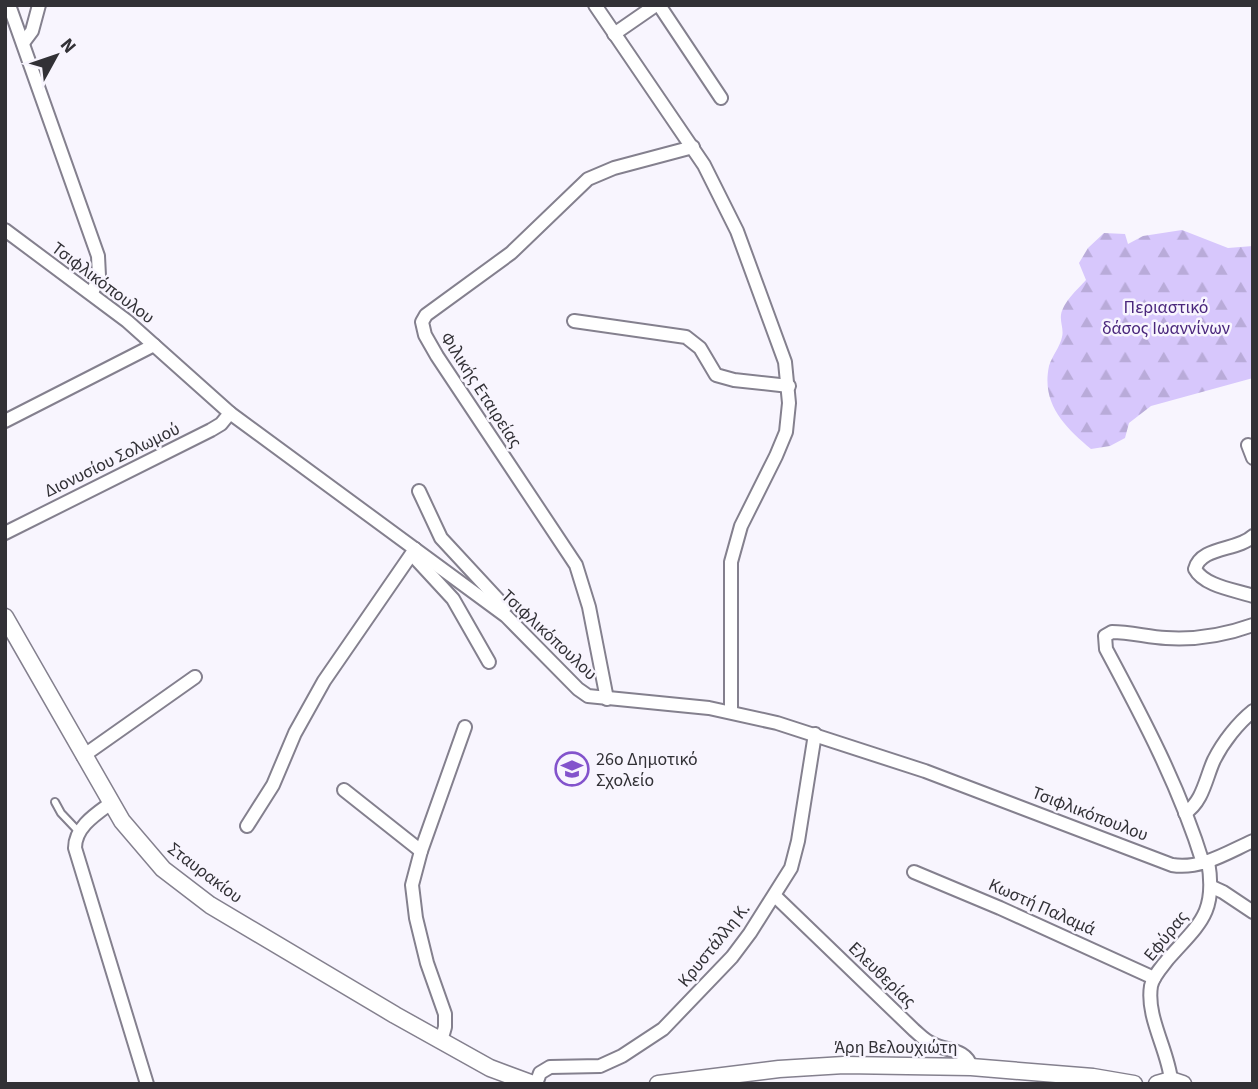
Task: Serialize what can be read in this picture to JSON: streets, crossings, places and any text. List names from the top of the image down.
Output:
{
  "streets": {
    "street": [
      "Τσιφλικόπουλου",
      "Φιλικής Εταιρείας",
      "Διονυσίου Σολωμού",
      "Σταυρακίου",
      "Κωστή Παλαμά",
      "Εφύρας",
      "Κρυστάλλη Κ.",
      "Ελευθερίας",
      "Άρη Βελουχιώτη"
    ]
  },
  "crossings": [
    ["Τσιφλικόπουλου", "Φιλικής Εταιρείας"],
    ["Τσιφλικόπουλου", "Διονυσίου Σολωμού"],
    ["Τσιφλικόπουλου", "Εφύρας"],
    ["Τσιφλικόπουλου", "Κρυστάλλη Κ."],
    ["Κωστή Παλαμά", "Εφύρας"],
    ["Κρυστάλλη Κ.", "Ελευθερίας"],
    ["Ελευθερίας", "Άρη Βελουχιώτη"]
  ],
  "parks": ["Περιαστικό δάσος Ιωαννίνων"],
  "places": {
    "school or university": ["26ο Δημοτικό Σχολείο"]
  },
  "north": "top right"
}
